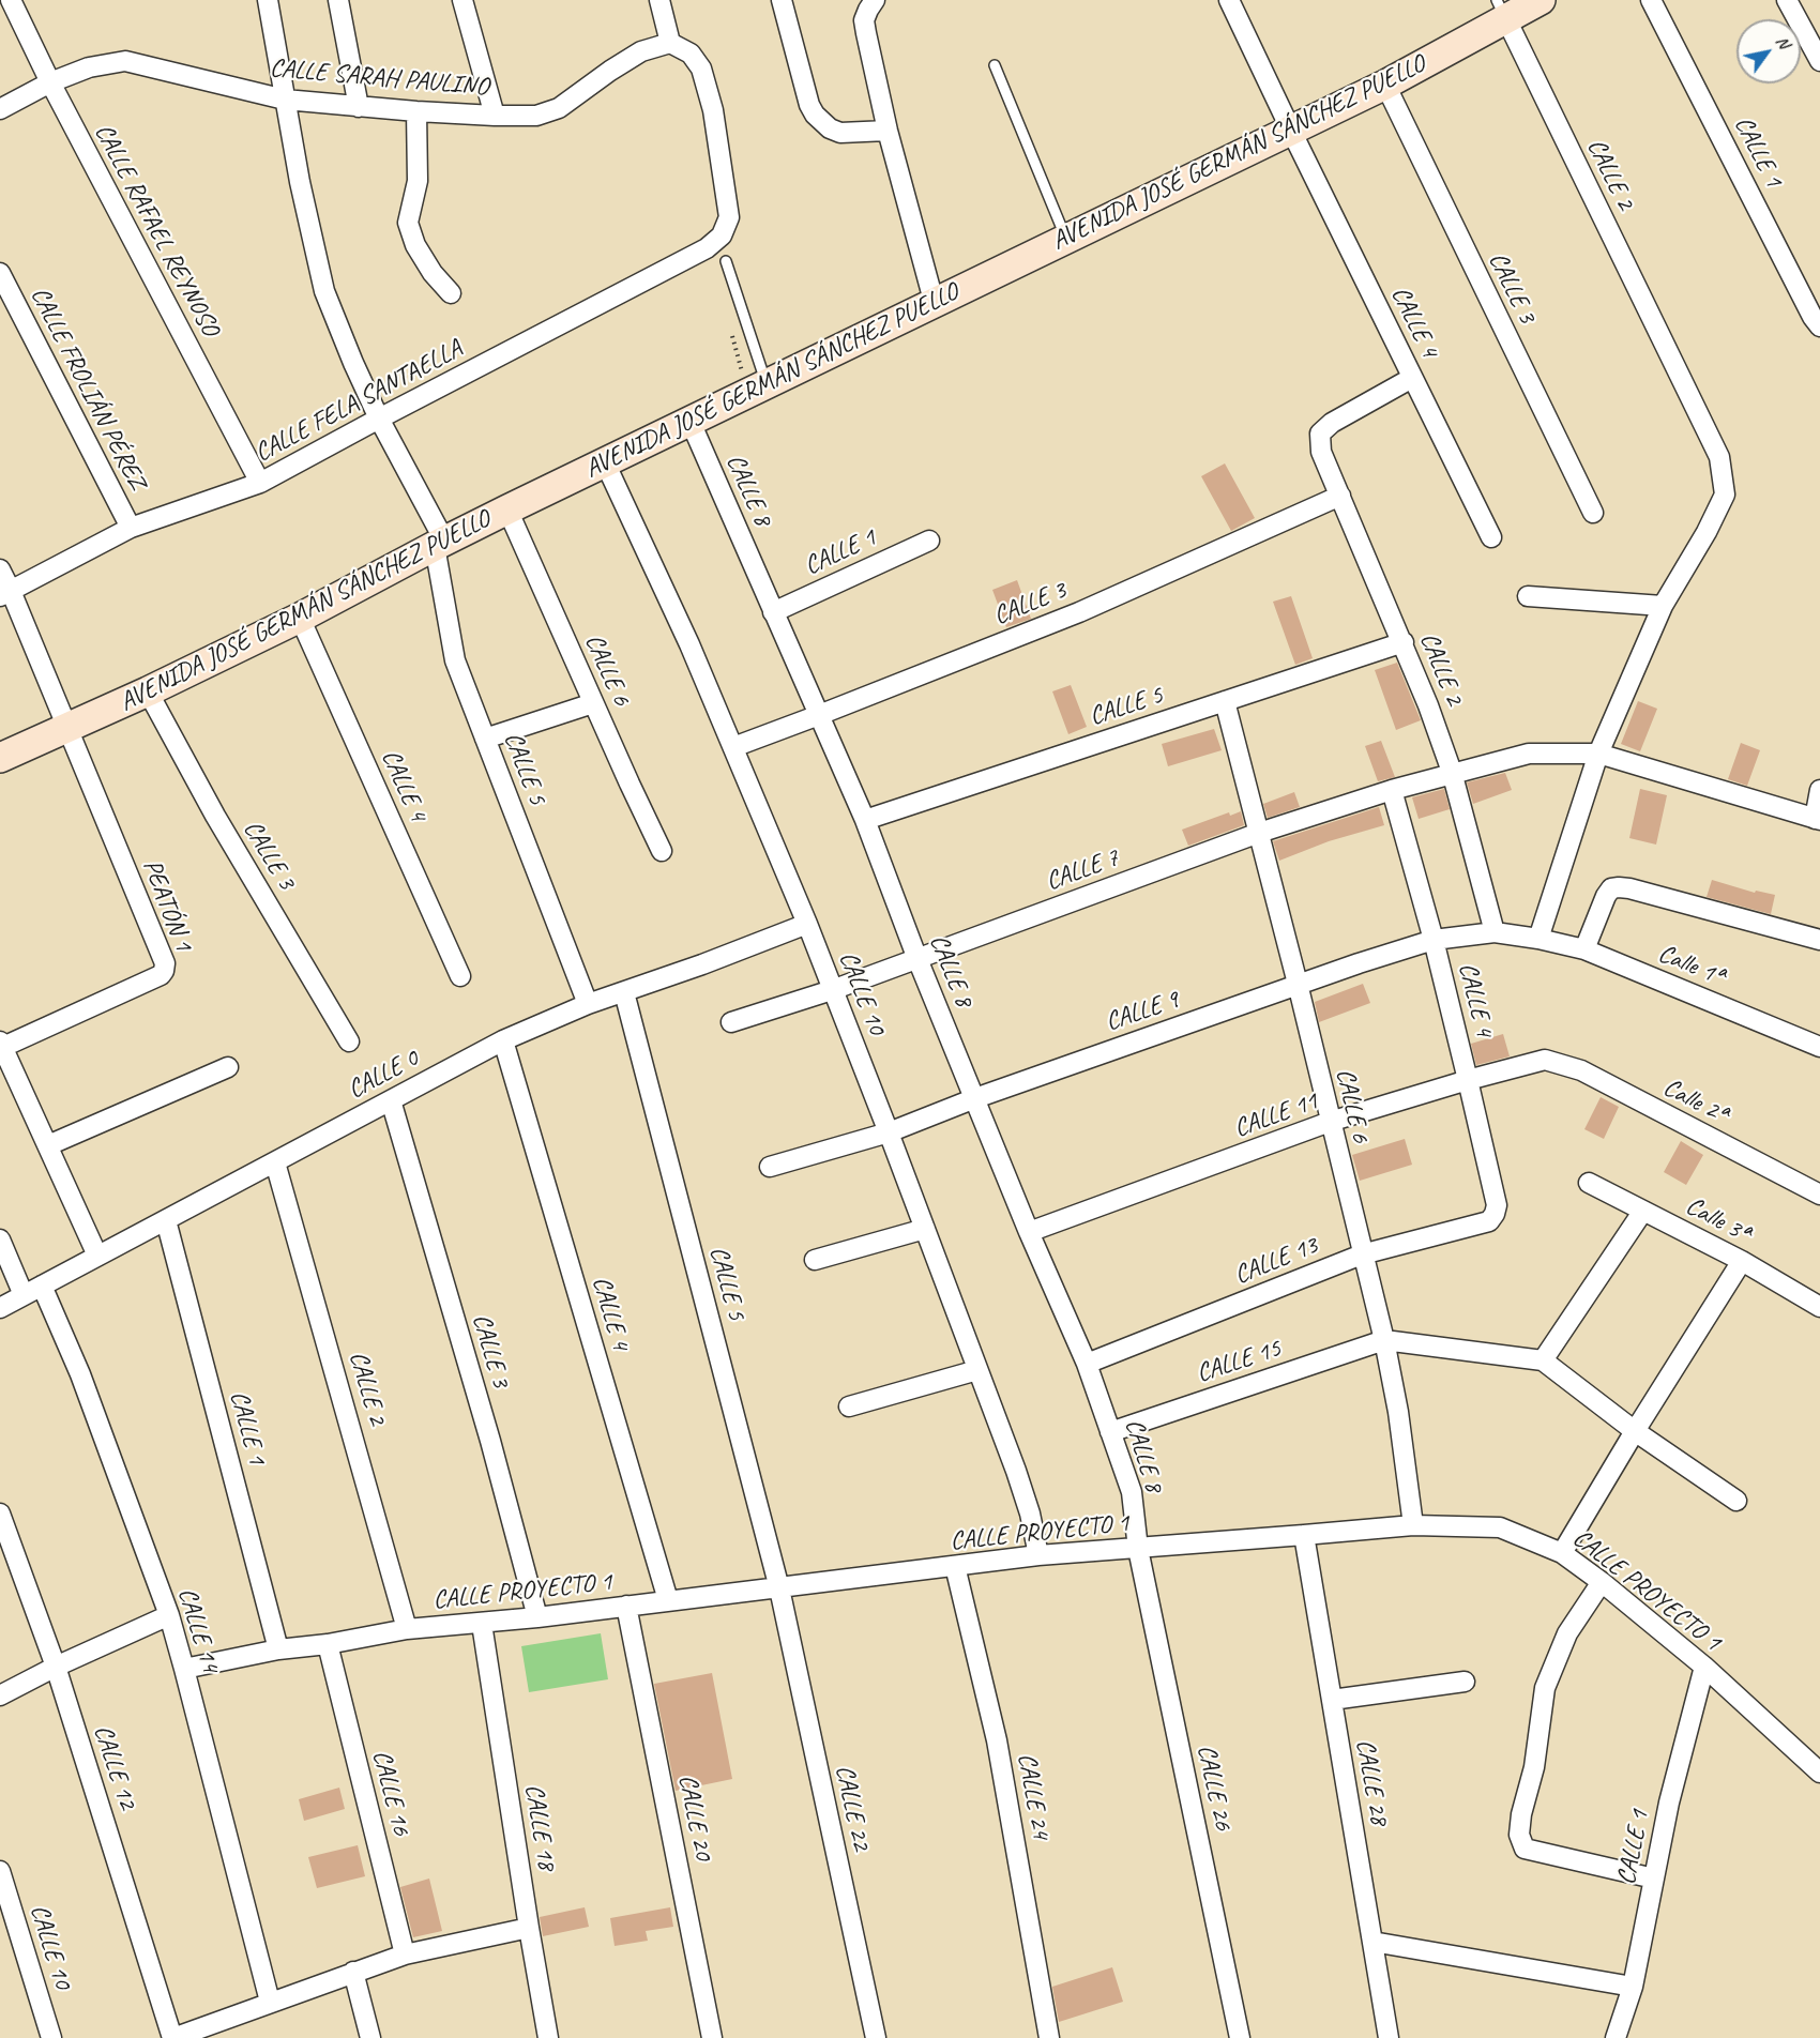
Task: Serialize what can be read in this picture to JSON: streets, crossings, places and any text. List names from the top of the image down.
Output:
{
  "streets": {
    "main road": ["AVENIDA JOSÉ GERMÁN SÁNCHEZ PUELLO"],
    "street": [
      "CALLE SARAH PAULINO",
      "CALLE 1",
      "CALLE 2",
      "CALLE RAFAEL REYNOSO",
      "CALLE 3",
      "CALLE 4",
      "CALLE FROLIÁN PÉREZ",
      "CALLE FELA SANTAELLA",
      "CALLE 8",
      "CALLE 6",
      "CALLE 5",
      "CALLE 7",
      "PEATÓN 1",
      "Calle 1ª",
      "CALLE 10",
      "CALLE 9",
      "CALLE 0",
      "Calle 2ª",
      "CALLE 11",
      "Calle 3ª",
      "CALLE 13",
      "CALLE 15",
      "CALLE PROYECTO 1",
      "CALLE 14",
      "CALLE 12",
      "CALLE 28",
      "CALLE 26",
      "CALLE 16",
      "CALLE 24",
      "CALLE 22",
      "CALLE 20",
      "CALLE 18"
    ]
  },
  "crossings": [
    ["CALLE SARAH PAULINO", "CALLE RAFAEL REYNOSO"],
    ["CALLE SARAH PAULINO", "CALLE FELA SANTAELLA"],
    ["CALLE SARAH PAULINO", "CALLE 5"],
    ["CALLE 1", "CALLE 8"],
    ["CALLE 1", "CALLE 0"],
    ["CALLE 1", "CALLE PROYECTO 1"],
    ["AVENIDA JOSÉ GERMÁN SÁNCHEZ PUELLO", "CALLE 2"],
    ["AVENIDA JOSÉ GERMÁN SÁNCHEZ PUELLO", "CALLE 3"],
    ["AVENIDA JOSÉ GERMÁN SÁNCHEZ PUELLO", "CALLE 4"],
    ["AVENIDA JOSÉ GERMÁN SÁNCHEZ PUELLO", "CALLE 8"],
    ["AVENIDA JOSÉ GERMÁN SÁNCHEZ PUELLO", "CALLE 6"],
    ["AVENIDA JOSÉ GERMÁN SÁNCHEZ PUELLO", "CALLE 5"],
    ["AVENIDA JOSÉ GERMÁN SÁNCHEZ PUELLO", "PEATÓN 1"],
    ["AVENIDA JOSÉ GERMÁN SÁNCHEZ PUELLO", "CALLE 10"],
    ["CALLE 2", "CALLE 3"],
    ["CALLE 2", "CALLE 4"],
    ["CALLE 2", "CALLE 5"],
    ["CALLE 2", "CALLE 7"],
    ["CALLE 2", "Calle 1ª"],
    ["CALLE 2", "CALLE 9"],
    ["CALLE 2", "CALLE 0"],
    ["CALLE 2", "CALLE PROYECTO 1"],
    ["CALLE RAFAEL REYNOSO", "CALLE FELA SANTAELLA"],
    ["CALLE 3", "CALLE 8"],
    ["CALLE 3", "CALLE 10"],
    ["CALLE 3", "CALLE 0"],
    ["CALLE 3", "CALLE PROYECTO 1"],
    ["CALLE 4", "CALLE 7"],
    ["CALLE 4", "CALLE 9"],
    ["CALLE 4", "CALLE 0"],
    ["CALLE 4", "CALLE 11"],
    ["CALLE 4", "CALLE 13"],
    ["CALLE 4", "CALLE PROYECTO 1"],
    ["CALLE FROLIÁN PÉREZ", "CALLE FELA SANTAELLA"],
    ["CALLE FELA SANTAELLA", "CALLE 5"],
    ["CALLE 8", "CALLE 5"],
    ["CALLE 8", "CALLE 7"],
    ["CALLE 8", "CALLE 9"],
    ["CALLE 8", "CALLE 11"],
    ["CALLE 8", "CALLE 13"],
    ["CALLE 8", "CALLE 15"],
    ["CALLE 8", "CALLE PROYECTO 1"],
    ["CALLE 8", "CALLE 26"],
    ["CALLE 6", "CALLE 5"],
    ["CALLE 6", "CALLE 7"],
    ["CALLE 6", "CALLE 9"],
    ["CALLE 6", "CALLE 11"],
    ["CALLE 6", "CALLE 13"],
    ["CALLE 6", "CALLE 15"],
    ["CALLE 6", "CALLE PROYECTO 1"],
    ["CALLE 5", "CALLE 0"],
    ["CALLE 5", "CALLE PROYECTO 1"],
    ["CALLE 5", "CALLE 22"],
    ["CALLE 7", "CALLE 10"],
    ["Calle 1ª", "CALLE 9"],
    ["CALLE 10", "CALLE 9"],
    ["CALLE 10", "CALLE 0"],
    ["CALLE 10", "CALLE PROYECTO 1"],
    ["CALLE 0", "CALLE 14"],
    ["Calle 2ª", "CALLE 11"],
    ["CALLE PROYECTO 1", "CALLE 14"],
    ["CALLE PROYECTO 1", "CALLE 28"],
    ["CALLE PROYECTO 1", "CALLE 26"],
    ["CALLE PROYECTO 1", "CALLE 16"],
    ["CALLE PROYECTO 1", "CALLE 24"],
    ["CALLE PROYECTO 1", "CALLE 22"],
    ["CALLE PROYECTO 1", "CALLE 20"],
    ["CALLE PROYECTO 1", "CALLE 18"]
  ],
  "north": "top right"
}
